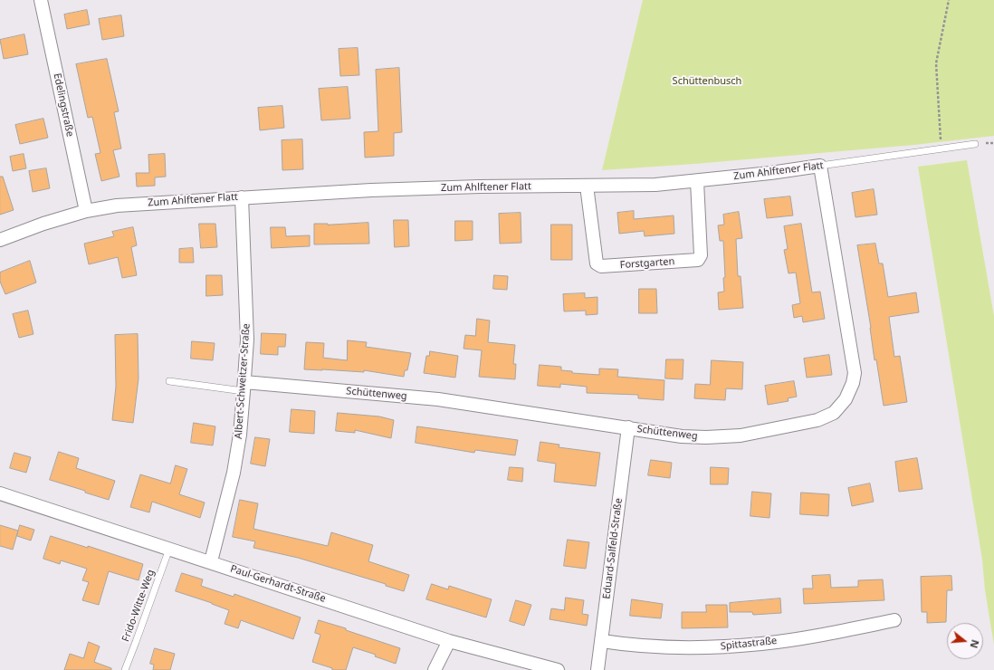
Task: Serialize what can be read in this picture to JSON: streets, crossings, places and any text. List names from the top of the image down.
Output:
{
  "streets": {
    "street": [
      "Edelingstraße",
      "Zum Ahlftener Flatt",
      "Forstgarten",
      "Albert-Schweitzer-Straße",
      "Schüttenweg",
      "Eduard-Salfeld-Straße",
      "Paul-Gerhardt-Straße",
      "Spittastraße"
    ],
    "lane": ["Frido-Witte-Weg"]
  },
  "crossings": [
    ["Edelingstraße", "Zum Ahlftener Flatt"],
    ["Zum Ahlftener Flatt", "Forstgarten"],
    ["Zum Ahlftener Flatt", "Albert-Schweitzer-Straße"],
    ["Zum Ahlftener Flatt", "Schüttenweg"],
    ["Albert-Schweitzer-Straße", "Schüttenweg"],
    ["Albert-Schweitzer-Straße", "Paul-Gerhardt-Straße"],
    ["Schüttenweg", "Eduard-Salfeld-Straße"],
    ["Eduard-Salfeld-Straße", "Spittastraße"],
    ["Paul-Gerhardt-Straße", "Frido-Witte-Weg"]
  ],
  "parks": ["Schüttenbusch"],
  "north": "right"
}
